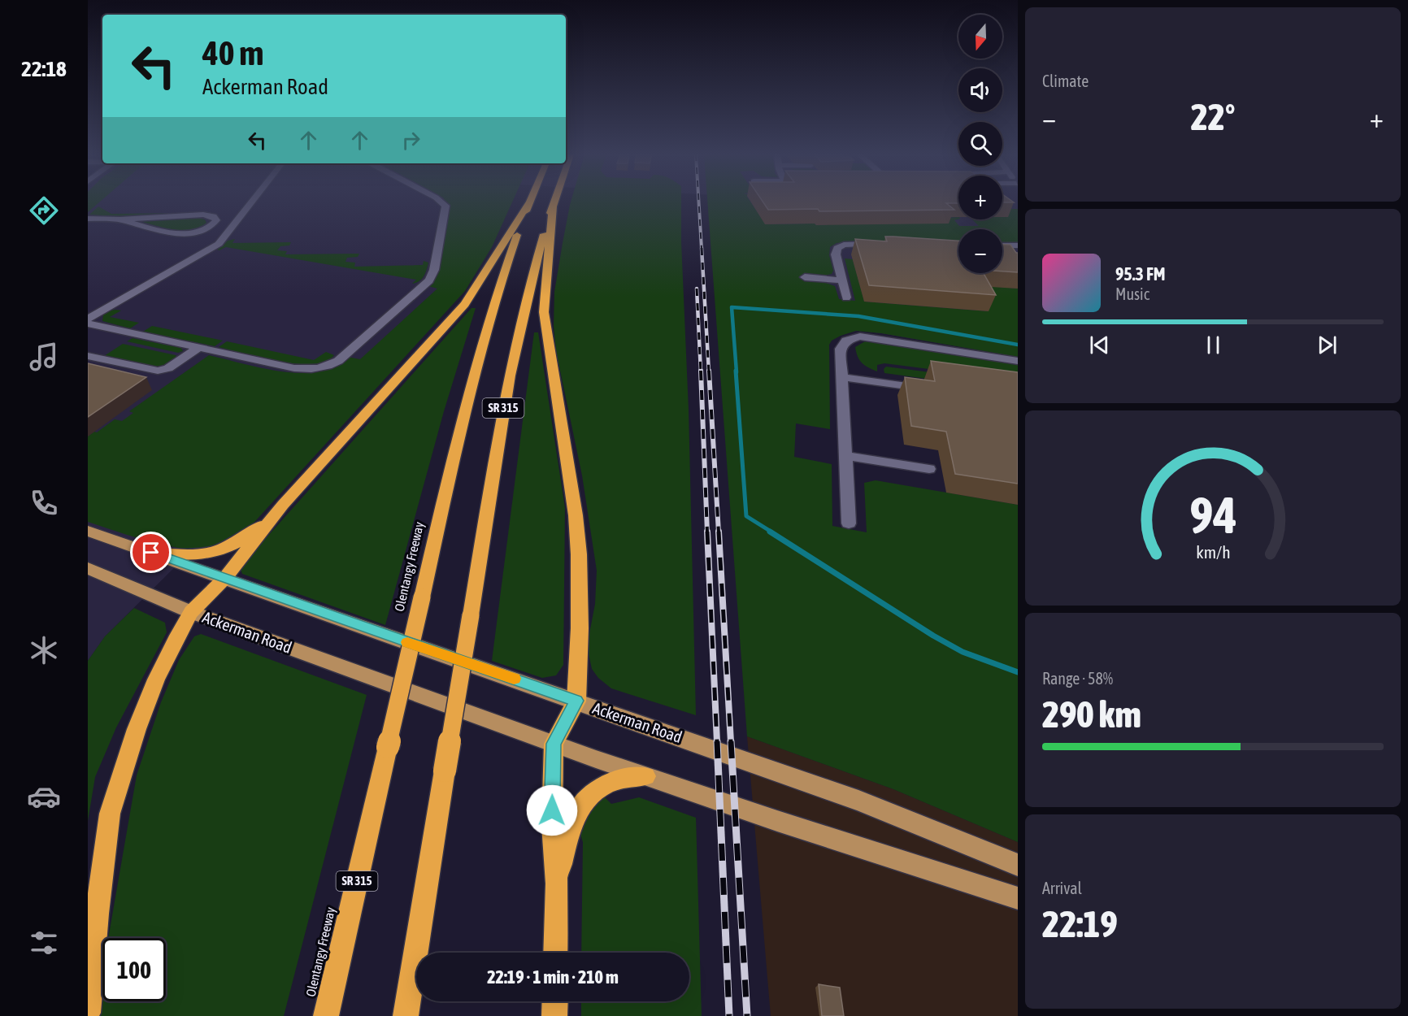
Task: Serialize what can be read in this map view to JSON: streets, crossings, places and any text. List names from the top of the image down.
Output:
{
  "streets": {
    "highway": ["SR 315", "Olentangy Freeway"],
    "main road": ["Ackerman Road"]
  },
  "north": "bottom",
  "page": {
    "tabs": "22:18",
    "tile": [
      "Climate",
      ["Range · 58%", "290 km"],
      ["Arrival", "22:19"]
    ],
    "map_buttons": ["+", "−"],
    "turn": ["40 m", "Ackerman Road"],
    "heat": ["−", "22°", "+"],
    "song": ["95.3 FM", "Music"],
    "limit": "100",
    "trip": "22:19 · 1 min · 210 m",
    "gauge": ["94", "km/h"]
  }
}
